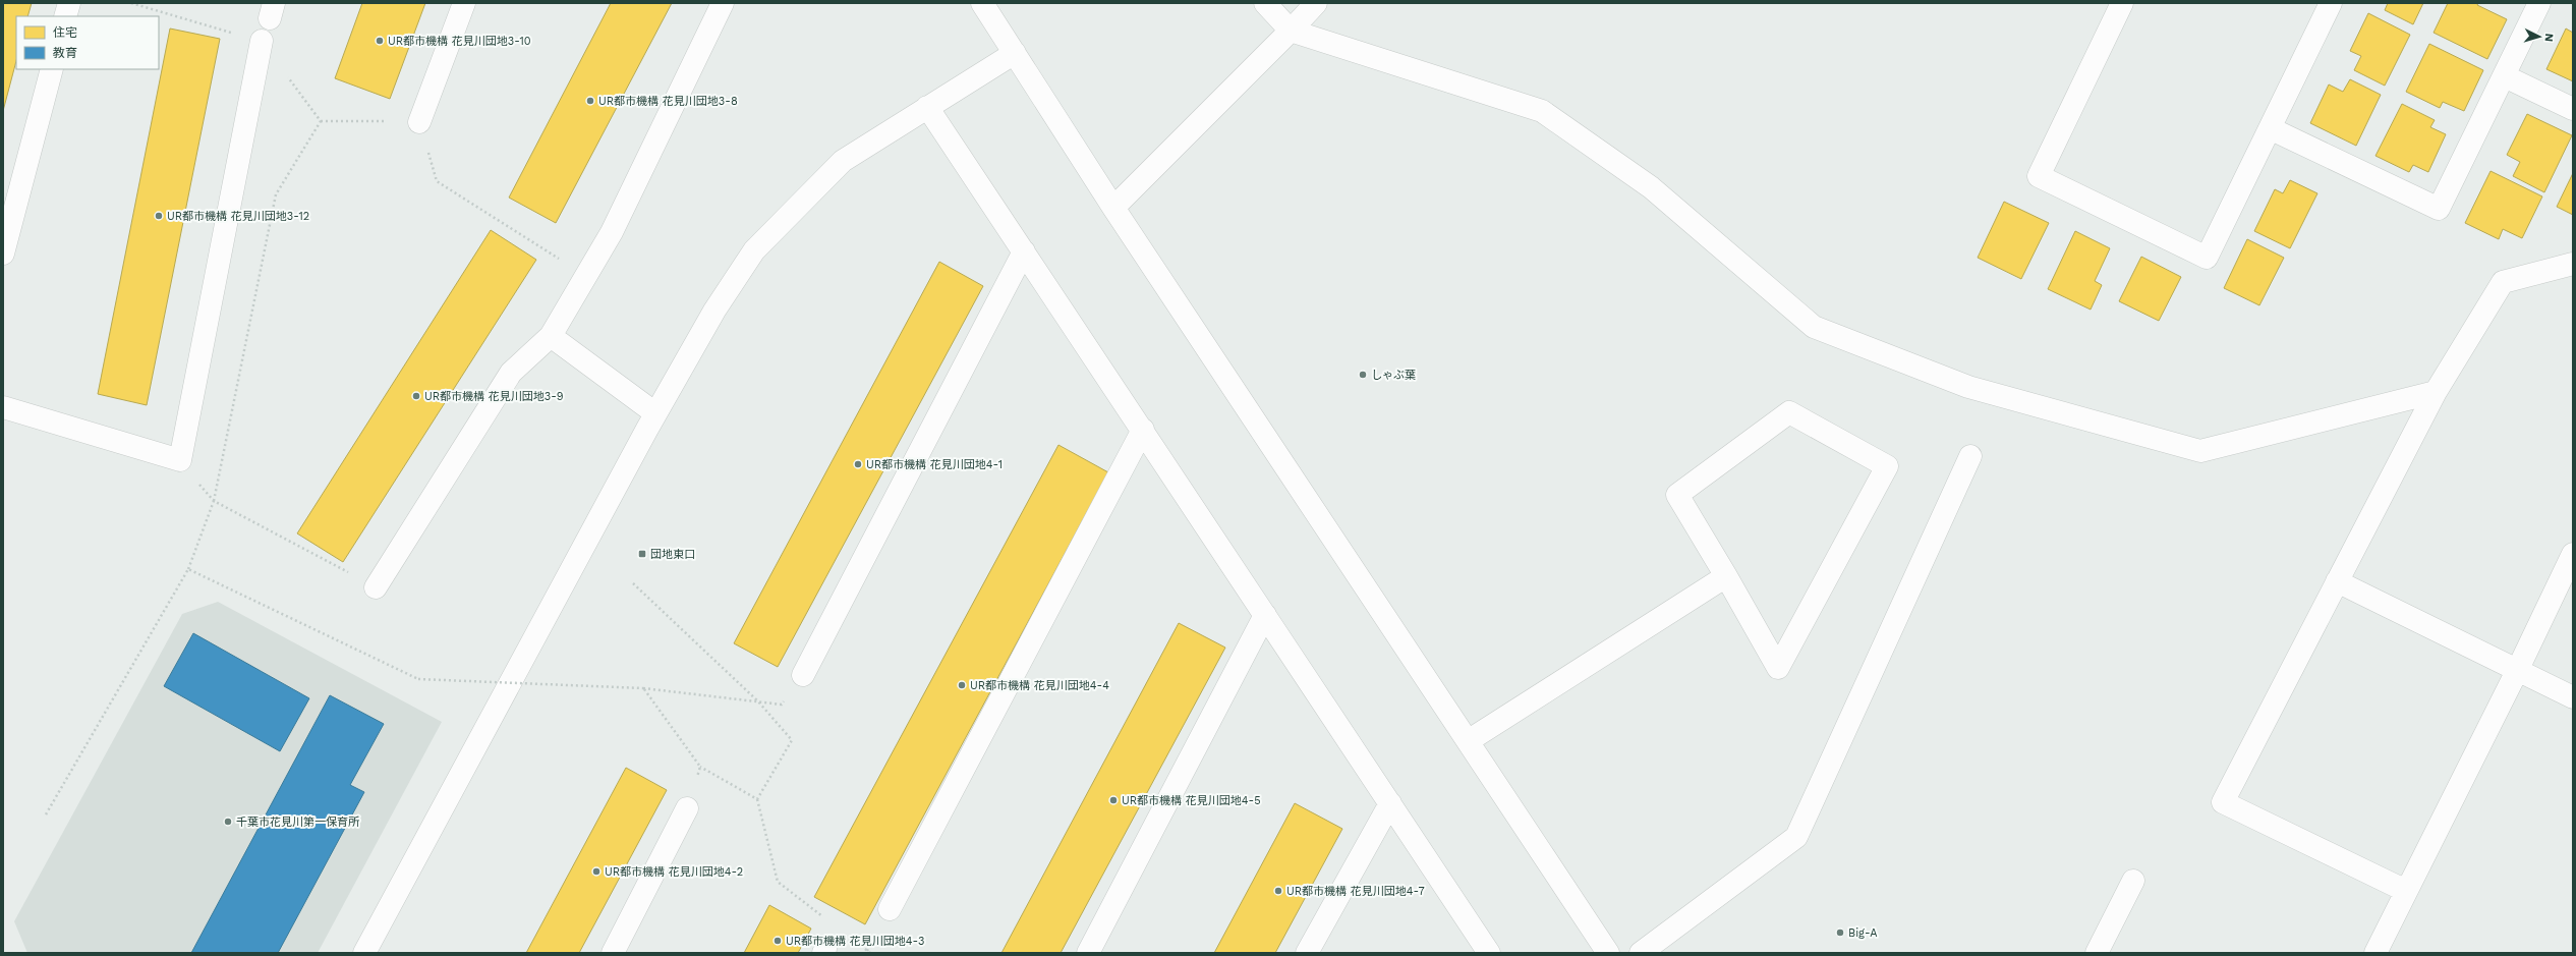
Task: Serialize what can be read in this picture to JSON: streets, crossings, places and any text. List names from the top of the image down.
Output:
{
  "places": {
    "other": [
      "UR都市機構 花見川団地3-10",
      "UR都市機構 花見川団地3-8",
      "UR都市機構 花見川団地3-12",
      "しゃぶ葉",
      "UR都市機構 花見川団地3-9",
      "UR都市機構 花見川団地4-1",
      "UR都市機構 花見川団地4-4",
      "UR都市機構 花見川団地4-5",
      "千葉市花見川第一保育所",
      "UR都市機構 花見川団地4-2",
      "UR都市機構 花見川団地4-7",
      "Big-A",
      "UR都市機構 花見川団地4-3"
    ],
    "transit": ["団地東口"]
  },
  "legend": ["住宅", "教育"],
  "north": "right"
}
